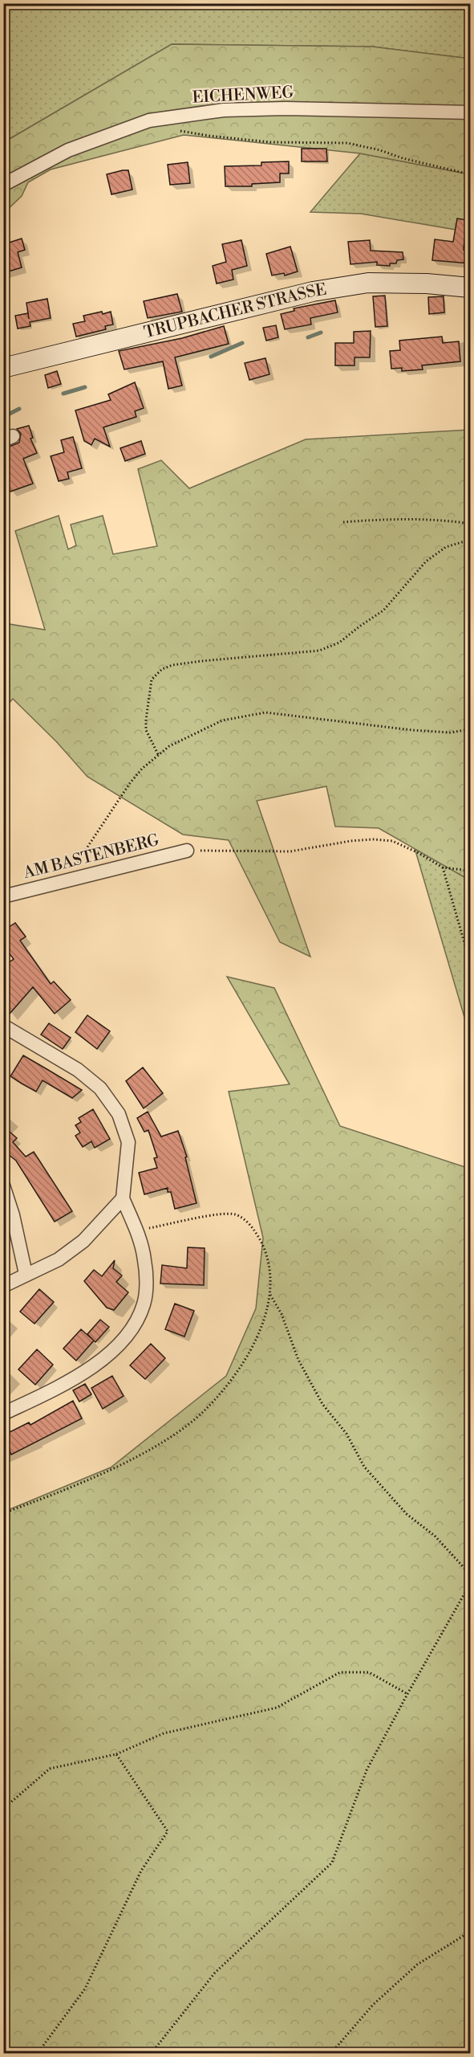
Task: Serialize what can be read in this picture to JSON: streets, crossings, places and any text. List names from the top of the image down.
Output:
{
  "streets": {
    "street": ["EICHENWEG", "TRUPBACHER STRASSE", "AM BASTENBERG"]
  }
}
